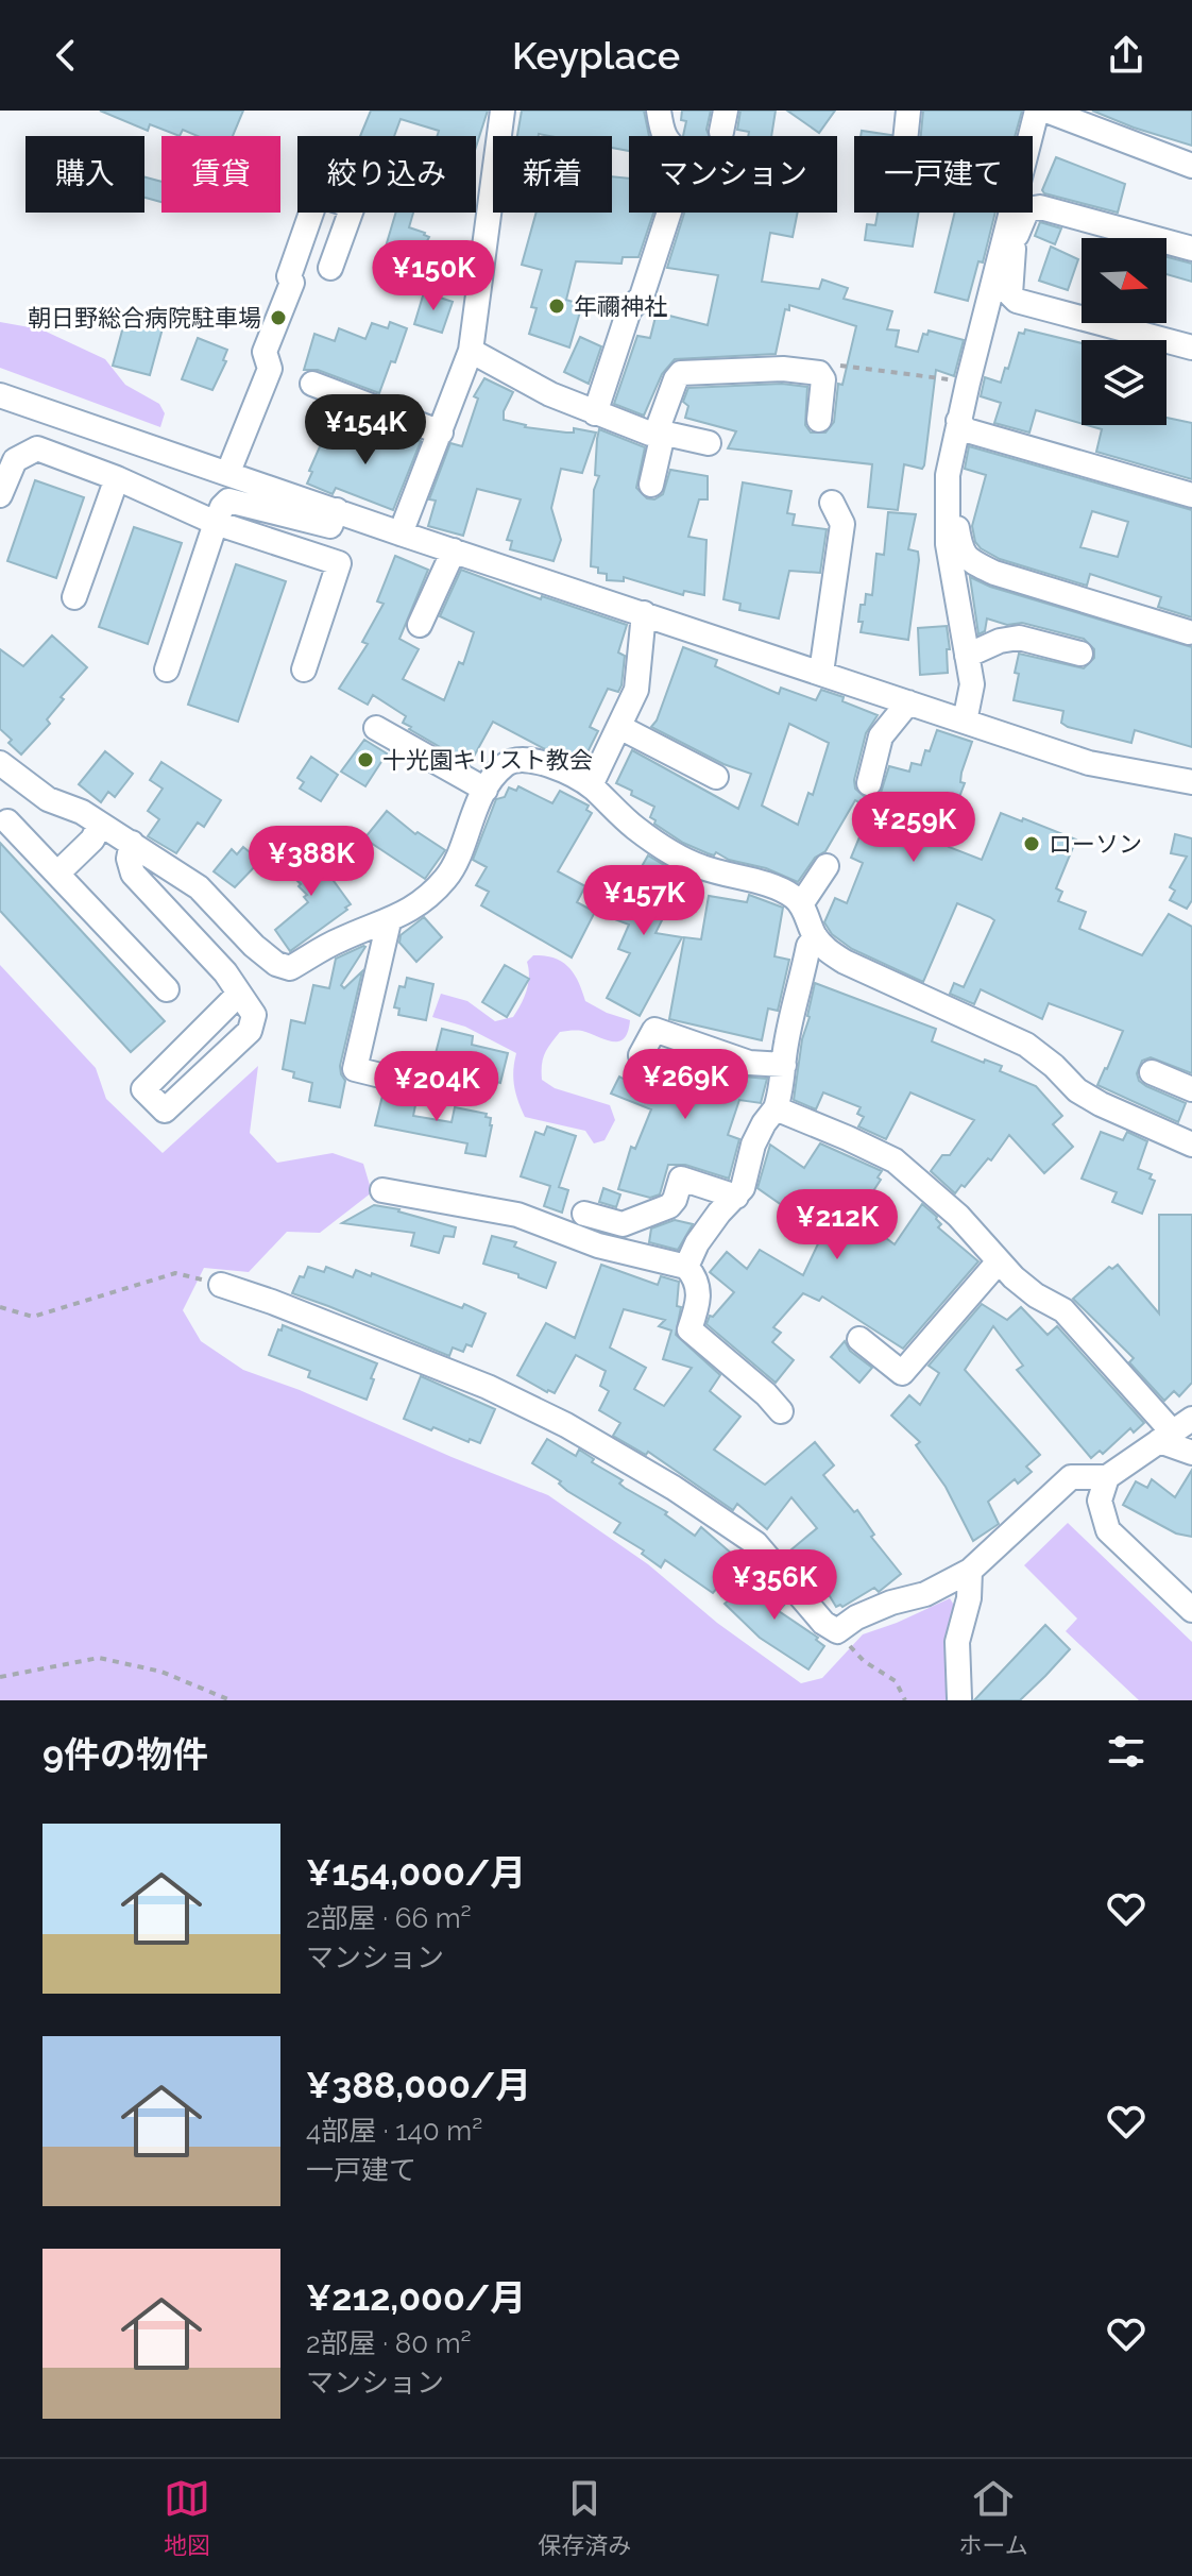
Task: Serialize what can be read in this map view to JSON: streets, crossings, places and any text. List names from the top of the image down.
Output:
{
  "places": [
    "年禰神社",
    "朝日野総合病院駐車場",
    "十光園キリスト教会",
    "ローソン"
  ],
  "north": "right",
  "page": {
    "header": "Keyplace",
    "chip": [
      "購入",
      "賃貸",
      "絞り込み",
      "新着",
      "マンション",
      "一戸建て"
    ],
    "price": [
      "¥150K",
      "¥154K",
      "¥259K",
      "¥388K",
      "¥157K",
      "¥269K",
      "¥204K",
      "¥212K",
      "¥356K"
    ],
    "heading": "9件の物件",
    "list": [
      {
        "name": "¥154,000/月",
        "note": "2部屋 · 66 m² · マンション"
      },
      {
        "name": "¥388,000/月",
        "note": "4部屋 · 140 m² · 一戸建て"
      },
      {
        "name": "¥212,000/月",
        "note": "2部屋 · 80 m² · マンション"
      }
    ],
    "tabs": ["地図", "保存済み", "ホーム"]
  }
}
